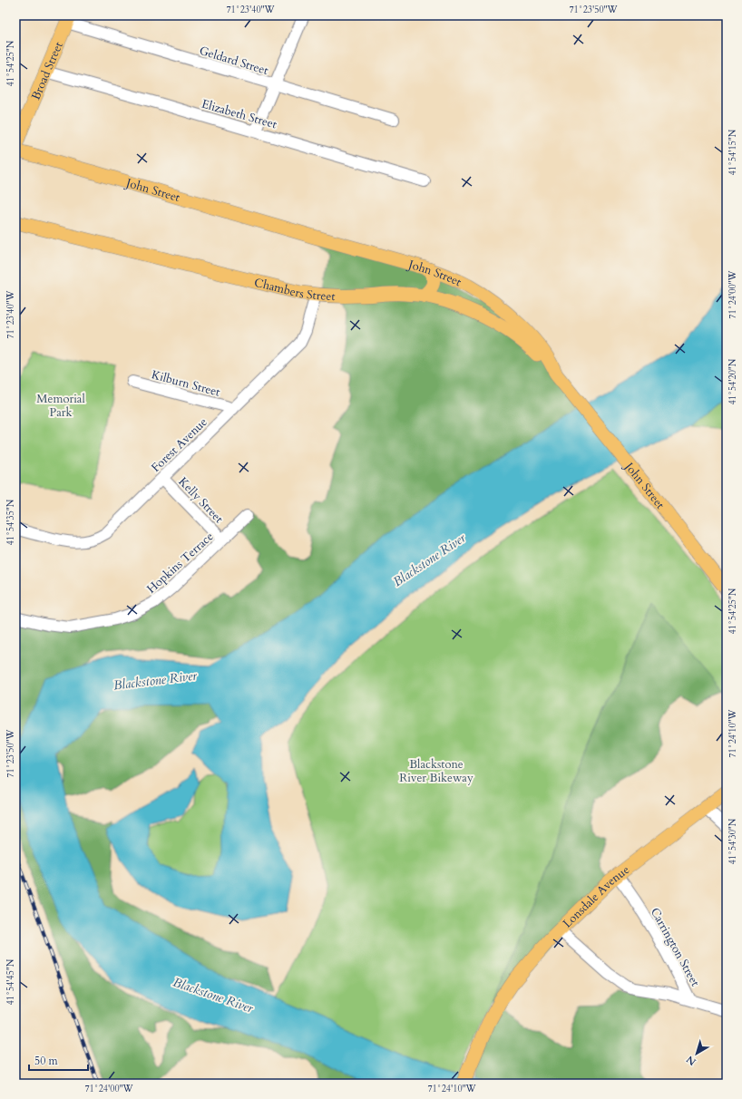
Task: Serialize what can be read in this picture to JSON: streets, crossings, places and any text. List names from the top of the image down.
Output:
{
  "streets": {
    "main road": [
      "Broad Street",
      "John Street",
      "Chambers Street",
      "Lonsdale Avenue"
    ],
    "street": [
      "Geldard Street",
      "Elizabeth Street",
      "Kilburn Street",
      "Forest Avenue",
      "Kelly Street",
      "Hopkins Terrace",
      "Carrington Street"
    ]
  },
  "crossings": [
    ["Geldard Street", "Broad Street"],
    ["Broad Street", "Elizabeth Street"],
    ["John Street", "Chambers Street"],
    ["Chambers Street", "Forest Avenue"],
    ["Kilburn Street", "Forest Avenue"],
    ["Forest Avenue", "Kelly Street"],
    ["Kelly Street", "Hopkins Terrace"],
    ["Lonsdale Avenue", "Carrington Street"]
  ],
  "water": ["Blackstone River"],
  "parks": ["Memorial Park", "Blackstone River Bikeway"],
  "scale_bar": "50 m",
  "north": "bottom left",
  "coordinates": [
    "71°23'40\"W",
    "71°23'50\"W",
    "41°54'25\"N",
    "41°54'15\"N",
    "71°24'00\"W",
    "41°54'20\"N",
    "41°54'35\"N",
    "71°24'10\"W",
    "41°54'30\"N",
    "41°54'45\"N"
  ]
}
